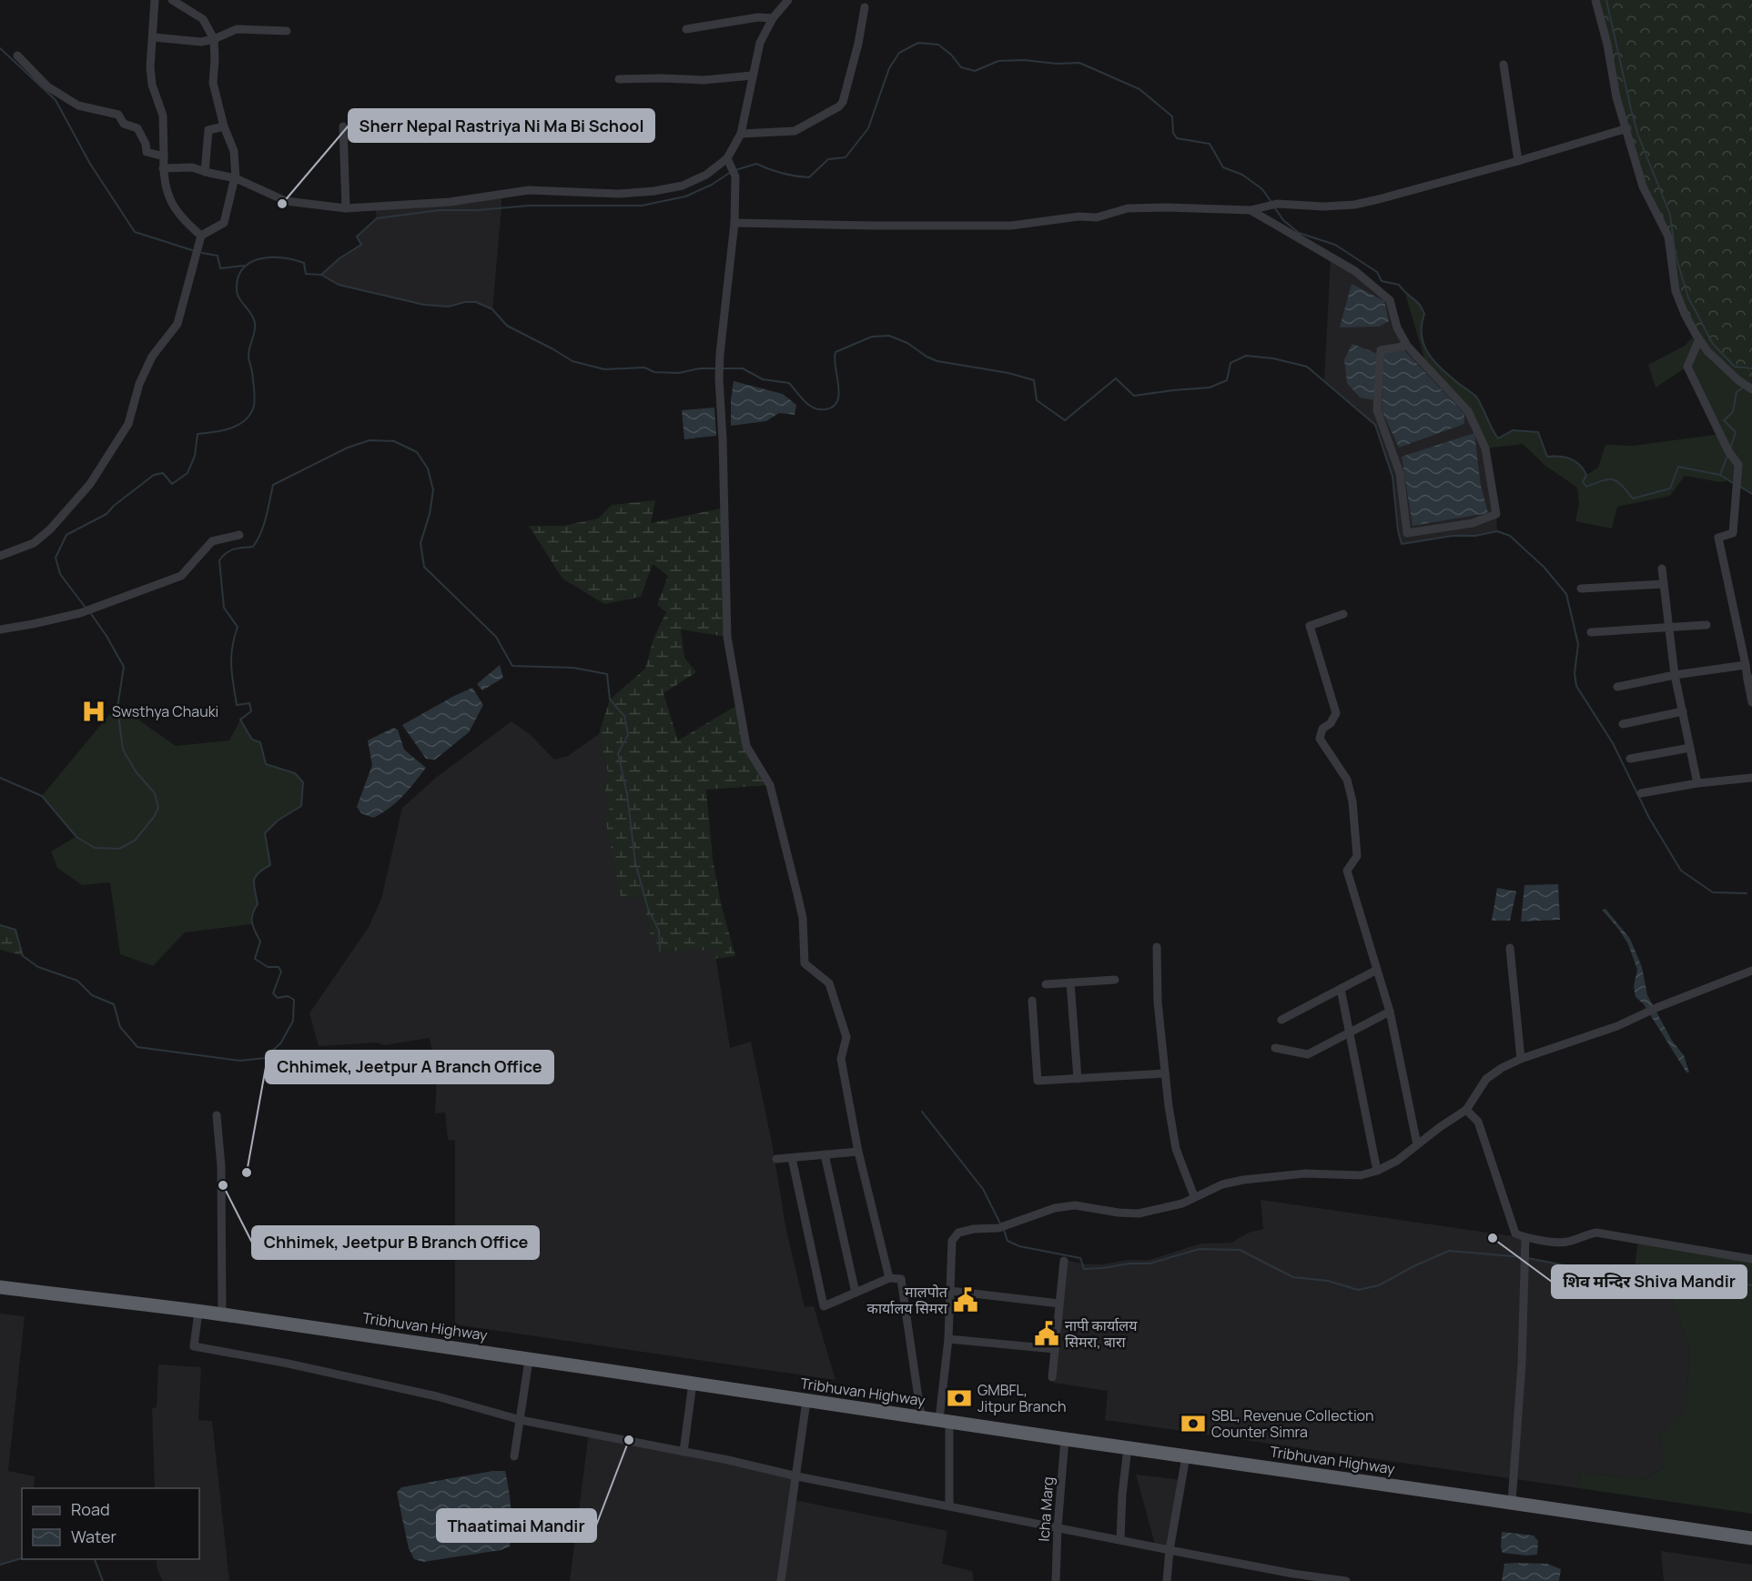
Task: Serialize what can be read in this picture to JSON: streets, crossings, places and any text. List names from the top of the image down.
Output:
{
  "streets": {
    "highway": ["Tribhuvan Highway"],
    "street": ["Icha Marg"]
  },
  "crossings": [
    ["Tribhuvan Highway", "Icha Marg"]
  ],
  "places": {
    "other": [
      "Sherr Nepal Rastriya Ni Ma Bi School",
      "Chhimek, Jeetpur A Branch Office",
      "Chhimek, Jeetpur B Branch Office",
      "शिव मन्दिर Shiva Mandir",
      "Thaatimai Mandir"
    ],
    "hospital": ["Swsthya Chauki"],
    "public building": ["मालपोत कार्यालय सिमरा", "नापी कार्यालय सिमरा, बारा"],
    "bank": ["GMBFL, Jitpur Branch", "SBL, Revenue Collection Counter Simra"]
  },
  "legend": ["Road", "Water"]
}
